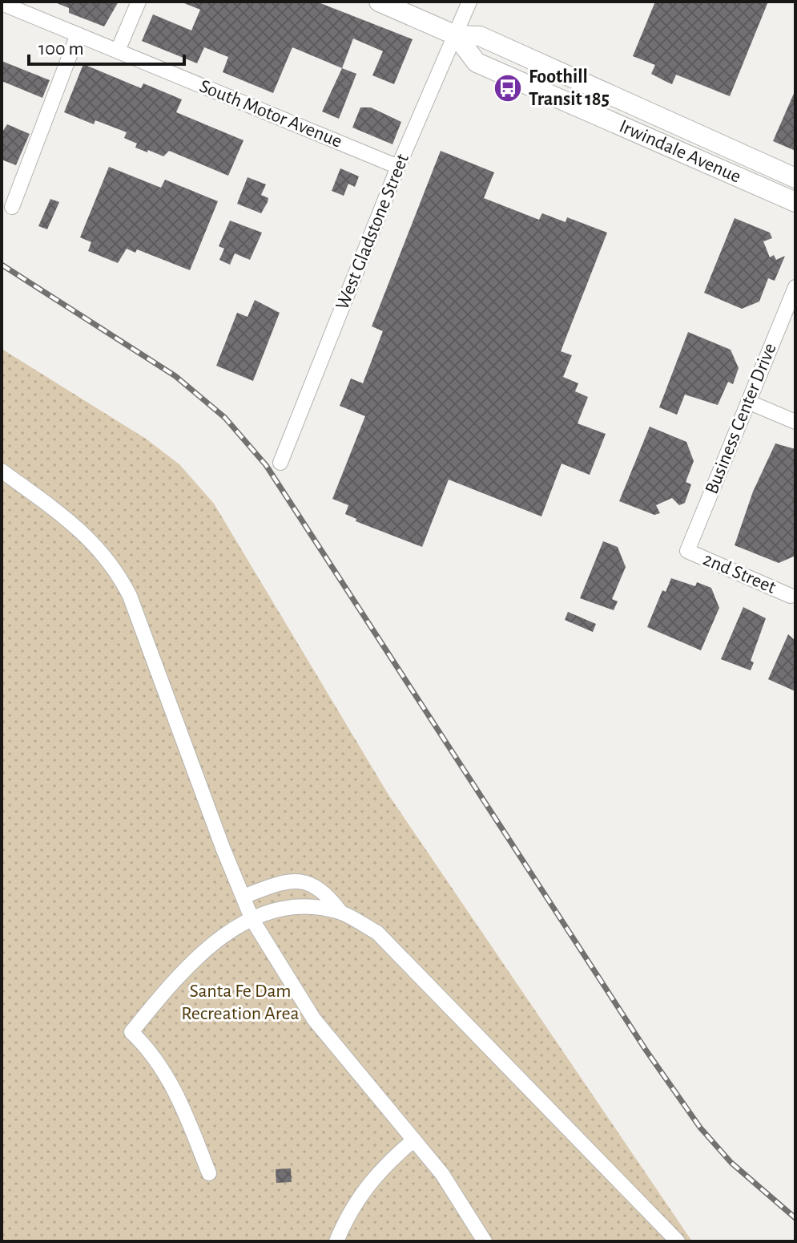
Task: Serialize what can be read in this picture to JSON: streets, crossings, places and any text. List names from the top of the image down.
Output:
{
  "streets": {
    "main road": ["Irwindale Avenue"],
    "street": [
      "South Motor Avenue",
      "West Gladstone Street",
      "Business Center Drive",
      "2nd Street"
    ]
  },
  "crossings": [
    ["South Motor Avenue", "West Gladstone Street"],
    ["Irwindale Avenue", "West Gladstone Street"],
    ["Business Center Drive", "2nd Street"]
  ],
  "parks": ["Santa Fe Dam Recreation Area"],
  "places": {
    "bus stop": ["Foothill Transit 185"]
  },
  "scale_bar": "100 m"
}
